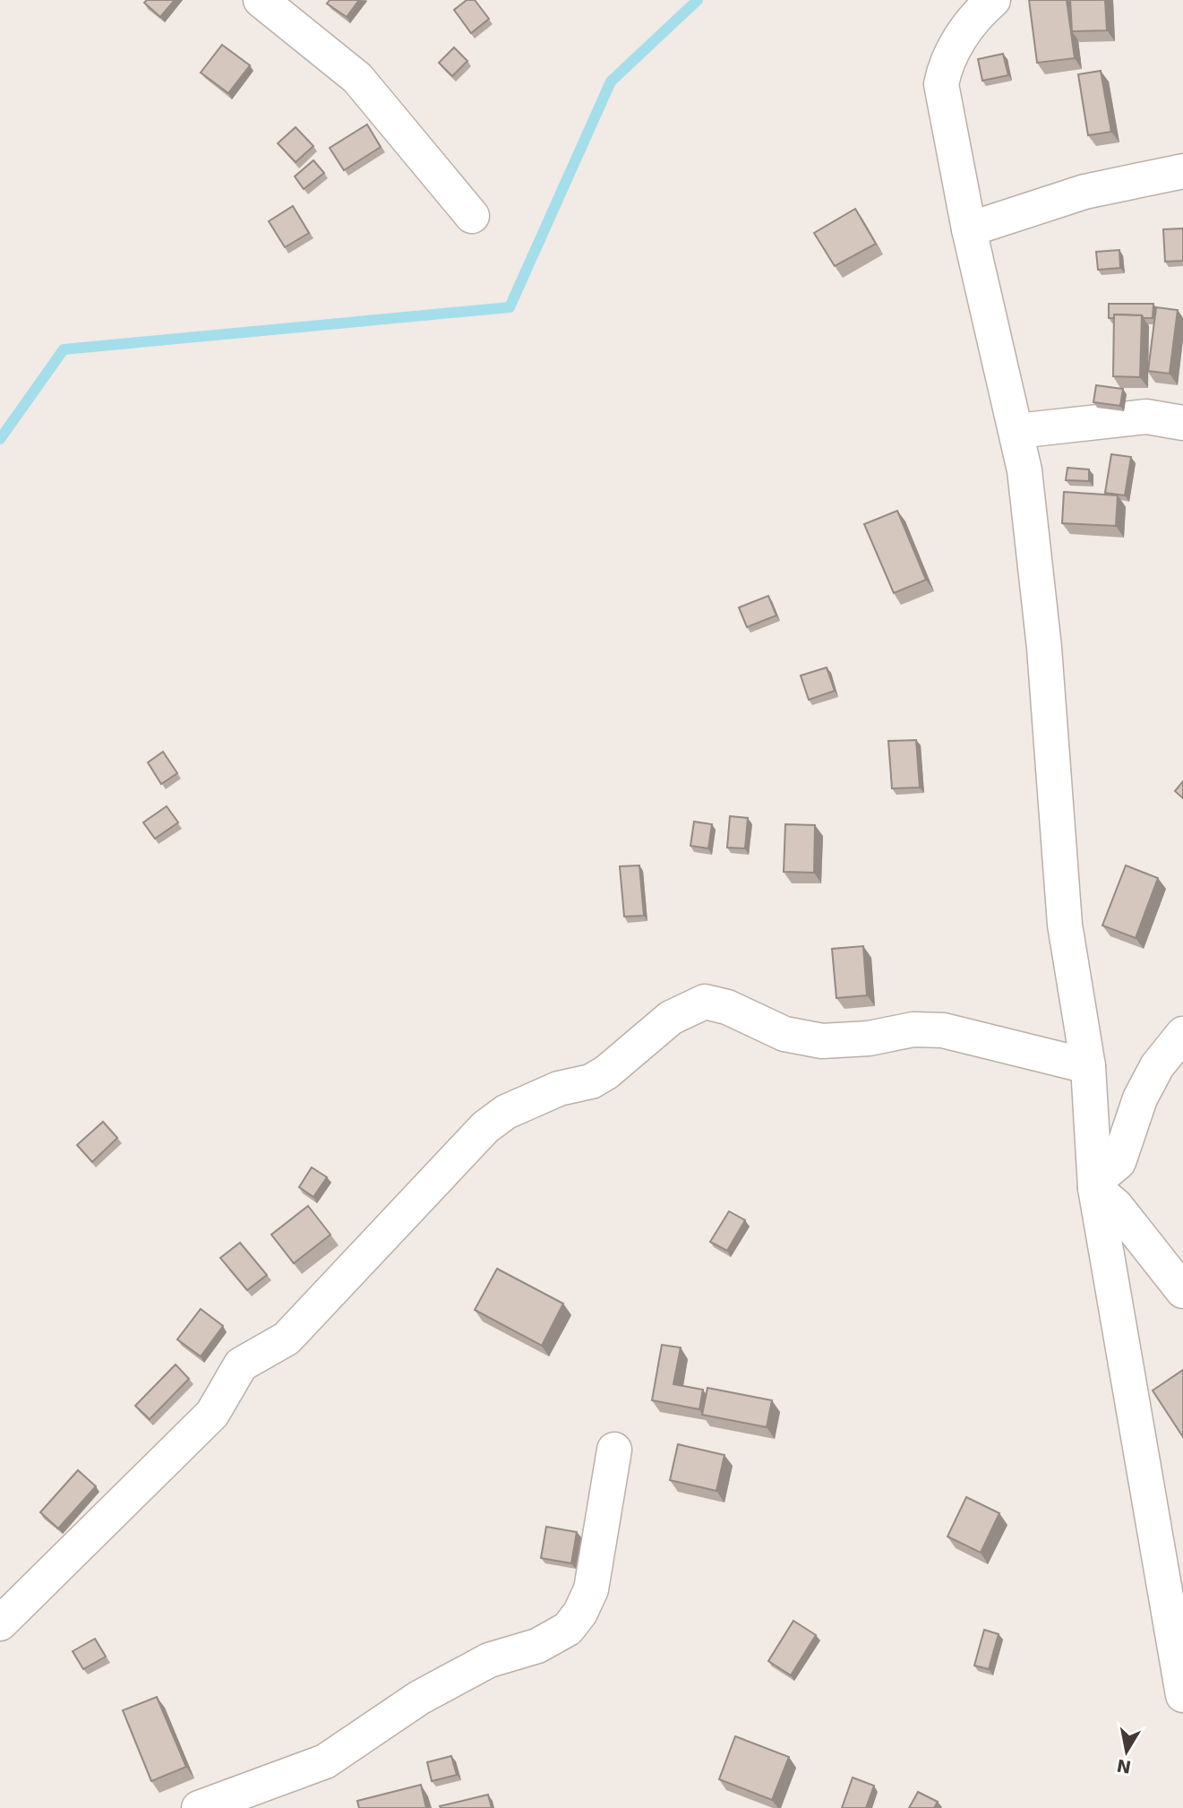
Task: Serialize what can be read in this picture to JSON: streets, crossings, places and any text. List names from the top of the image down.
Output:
{
  "north": "bottom"
}
